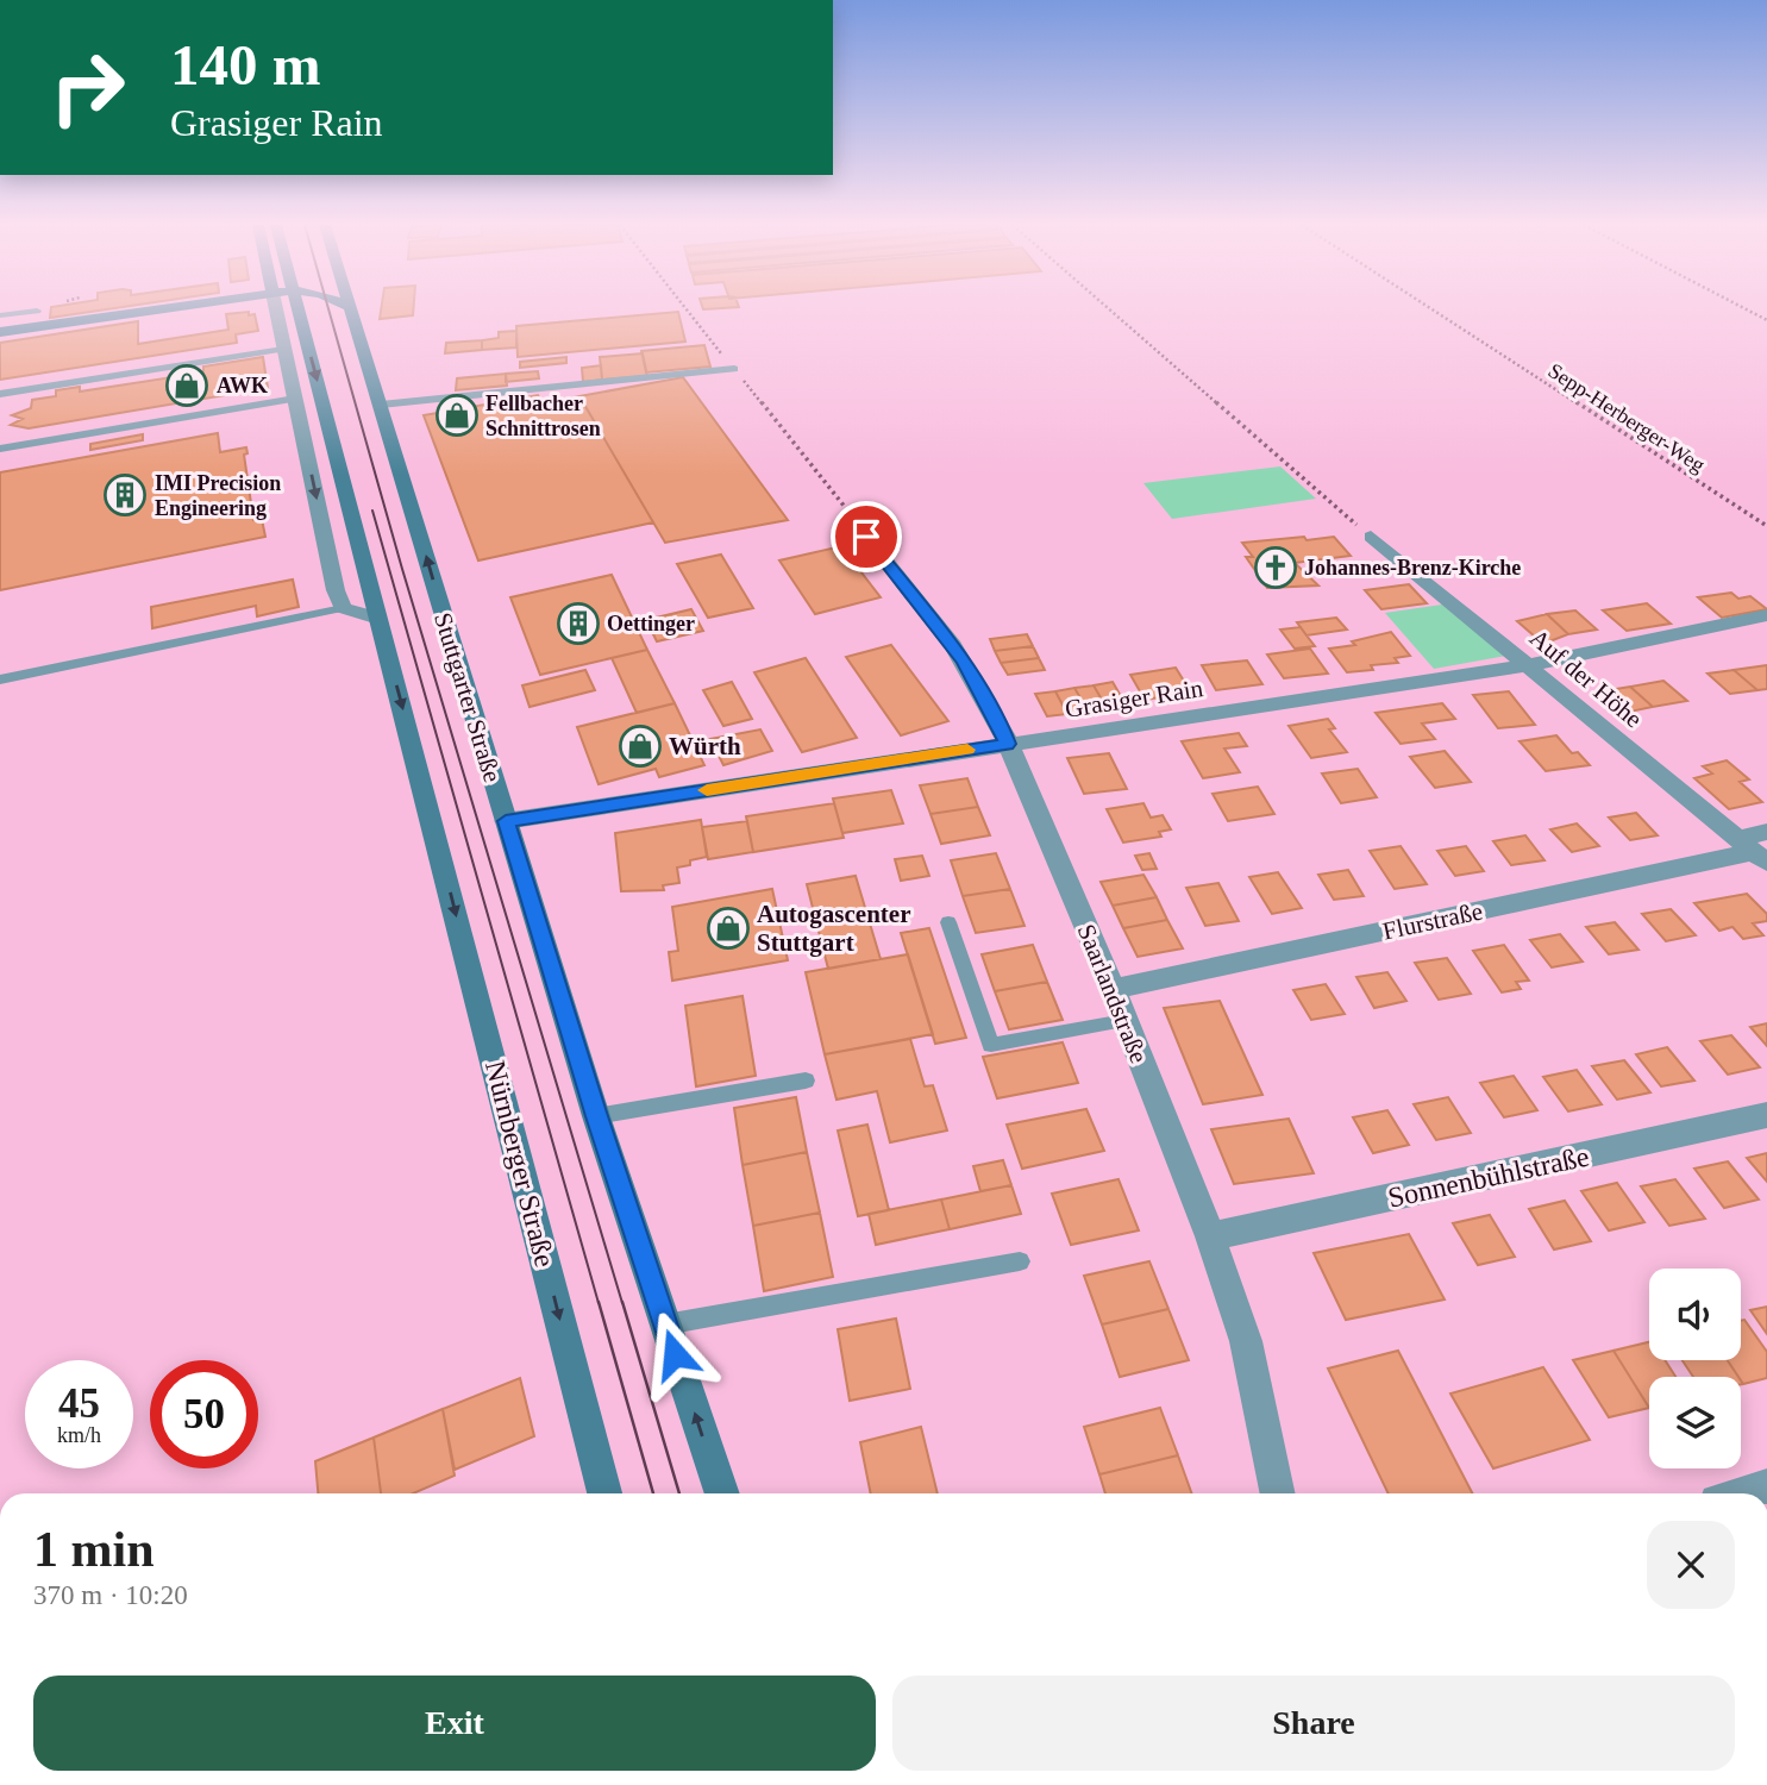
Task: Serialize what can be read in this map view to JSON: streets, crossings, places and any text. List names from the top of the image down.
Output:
{
  "streets": {
    "main road": ["Stuttgarter Straße", "Nürnberger Straße"],
    "street": [
      "Auf der Höhe",
      "Grasiger Rain",
      "Flurstraße",
      "Saarlandstraße",
      "Sonnenbühlstraße"
    ],
    "path": ["Sepp-Herberger-Weg"]
  },
  "crossings": [
    ["Auf der Höhe", "Grasiger Rain"],
    ["Auf der Höhe", "Flurstraße"],
    ["Stuttgarter Straße", "Grasiger Rain"],
    ["Grasiger Rain", "Saarlandstraße"],
    ["Flurstraße", "Saarlandstraße"],
    ["Saarlandstraße", "Sonnenbühlstraße"]
  ],
  "one_way": ["Nürnberger Straße"],
  "places": {
    "shop": [
      "AWK",
      "Fellbacher Schnittrosen",
      "Würth",
      "Autogascenter Stuttgart"
    ],
    "building": ["IMI Precision Engineering", "Oettinger"],
    "church": ["Johannes-Brenz-Kirche"]
  },
  "page": {
    "turn": ["140 m", "Grasiger Rain"],
    "speed": "45 km/h",
    "limit": "50",
    "heading": ["1 min", "370 m · 10:20"],
    "buttons": ["Exit", "Share"]
  }
}
